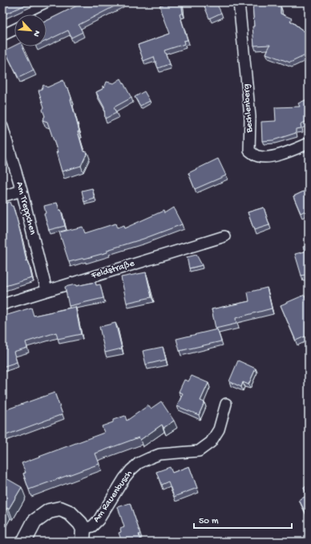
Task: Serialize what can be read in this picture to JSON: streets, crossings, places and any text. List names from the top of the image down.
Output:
{
  "streets": {
    "street": [
      "Bechlenberg",
      "Am Treppchen",
      "Feldstraße",
      "Am Rauenbusch"
    ]
  },
  "crossings": [
    ["Am Treppchen", "Feldstraße"]
  ],
  "scale_bar": "50 m",
  "north": "bottom right"
}
